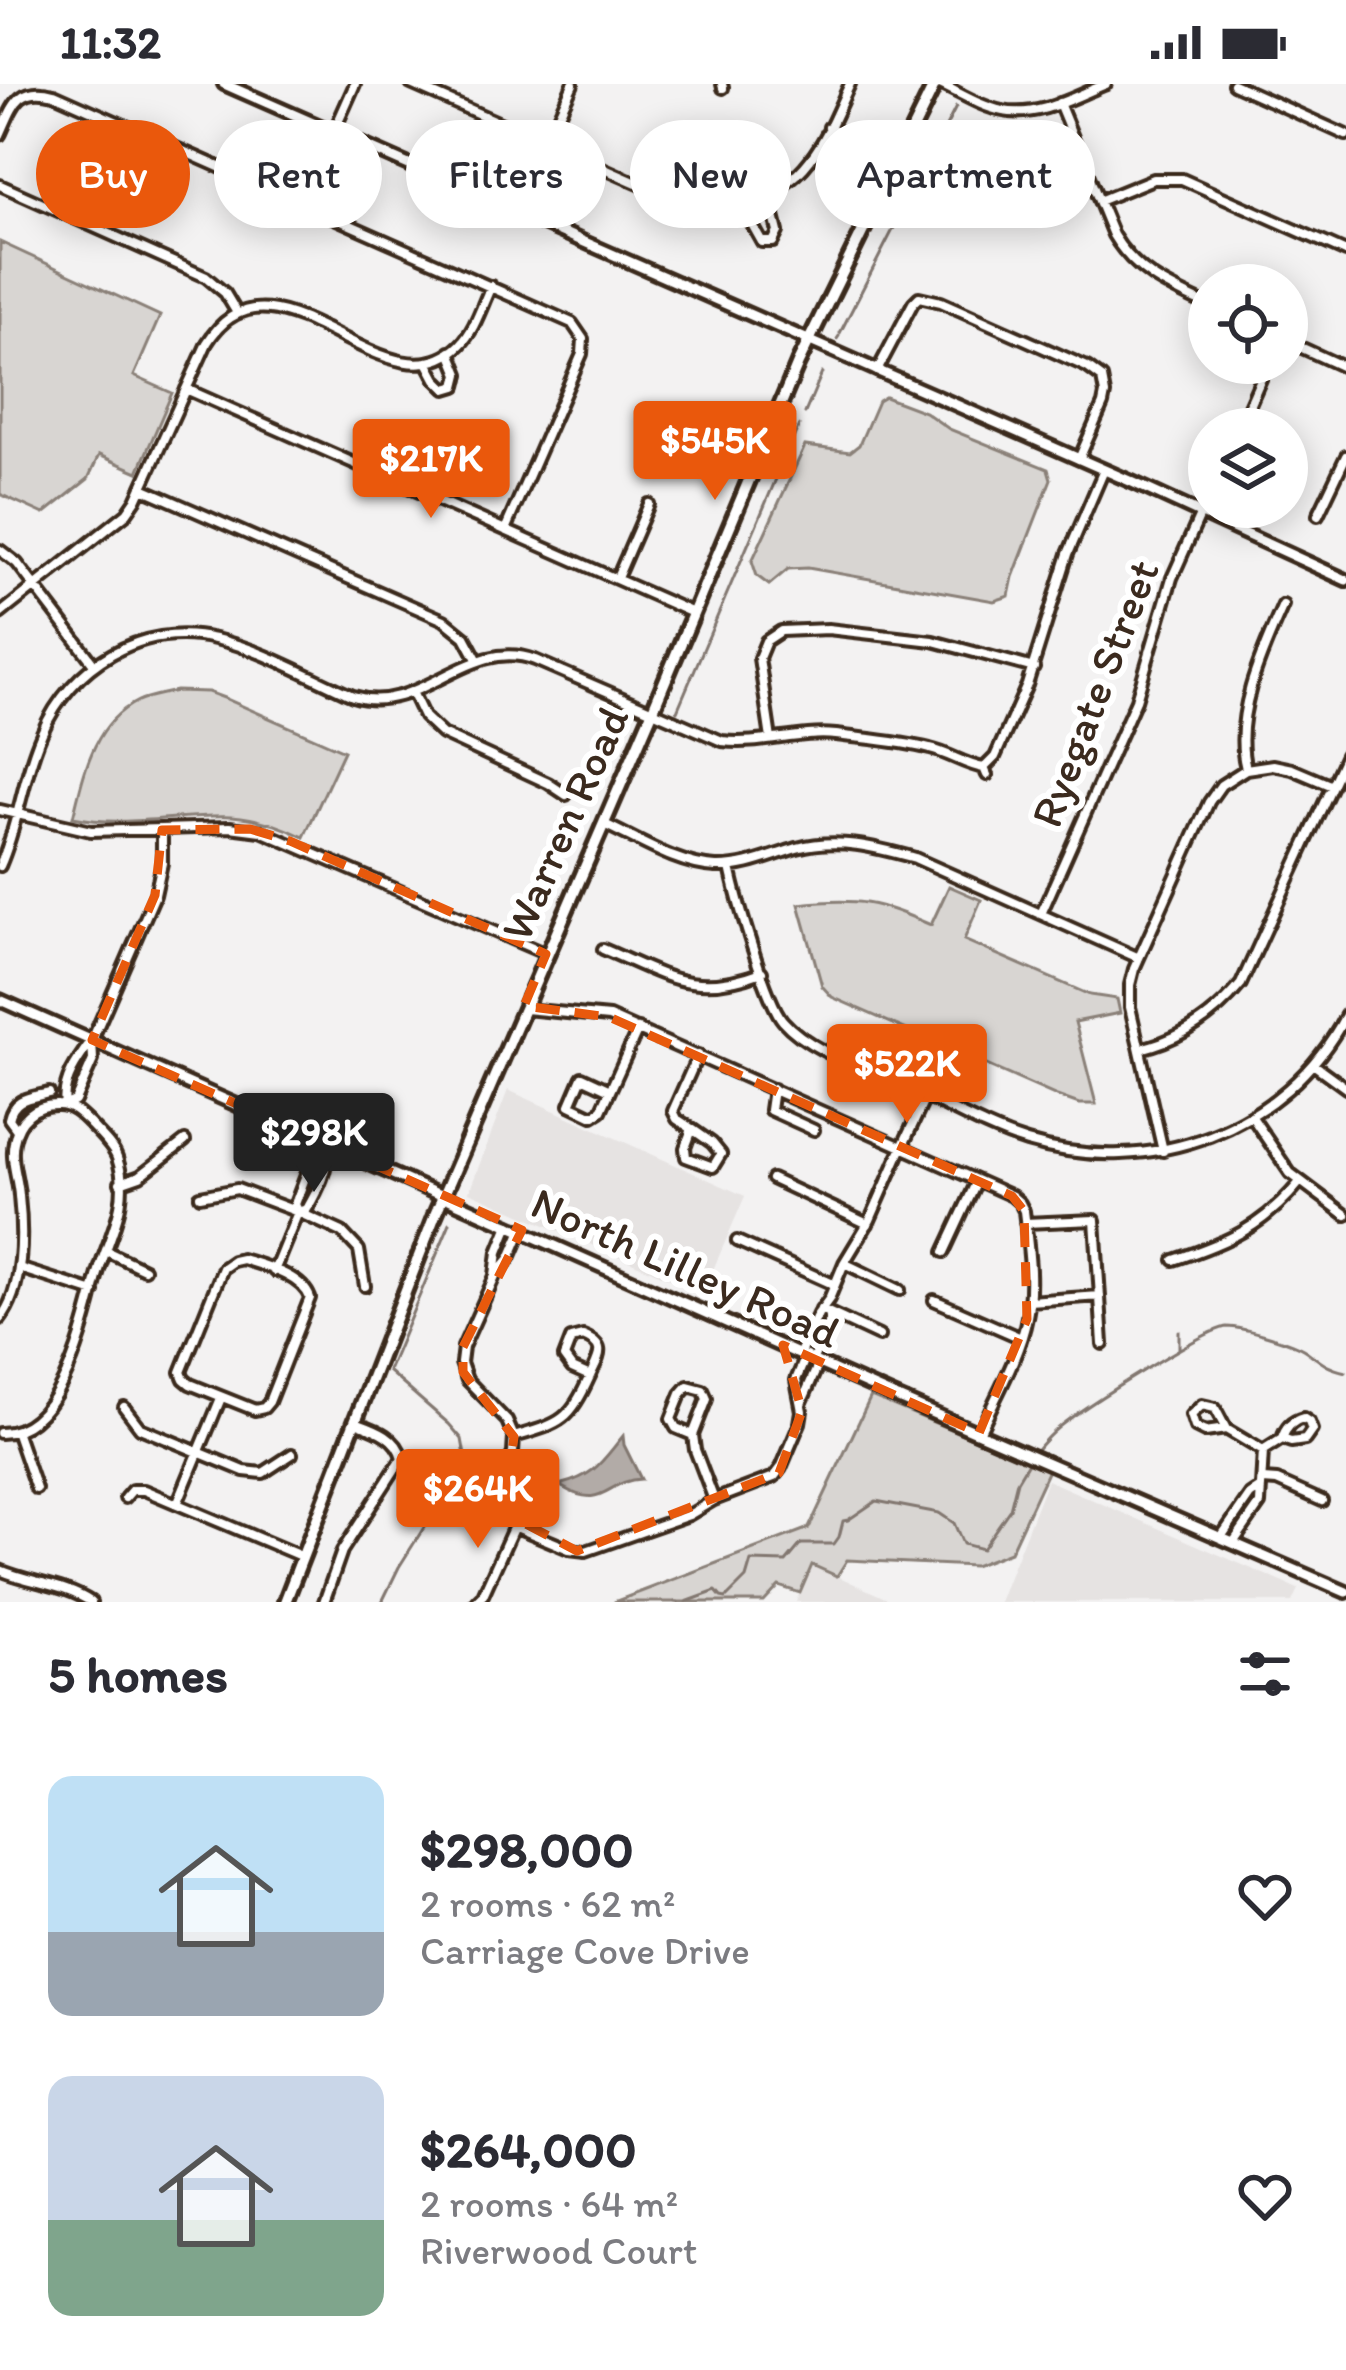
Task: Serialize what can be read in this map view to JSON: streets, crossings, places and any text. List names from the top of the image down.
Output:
{
  "streets": {
    "main road": ["Warren Road"],
    "street": ["Ryegate Street", "North Lilley Road"]
  },
  "crossings": [
    ["Warren Road", "North Lilley Road"]
  ],
  "page": {
    "status": "11:32",
    "chip": [
      "Buy",
      "Rent",
      "Filters",
      "New",
      "Apartment"
    ],
    "price": [
      "$545K",
      "$217K",
      "$522K",
      "$298K",
      "$264K"
    ],
    "heading": "5 homes",
    "list": [
      {
        "name": "$298,000",
        "note": "2 rooms · 62 m² · Carriage Cove Drive"
      },
      {
        "name": "$264,000",
        "note": "2 rooms · 64 m² · Riverwood Court"
      }
    ]
  }
}
